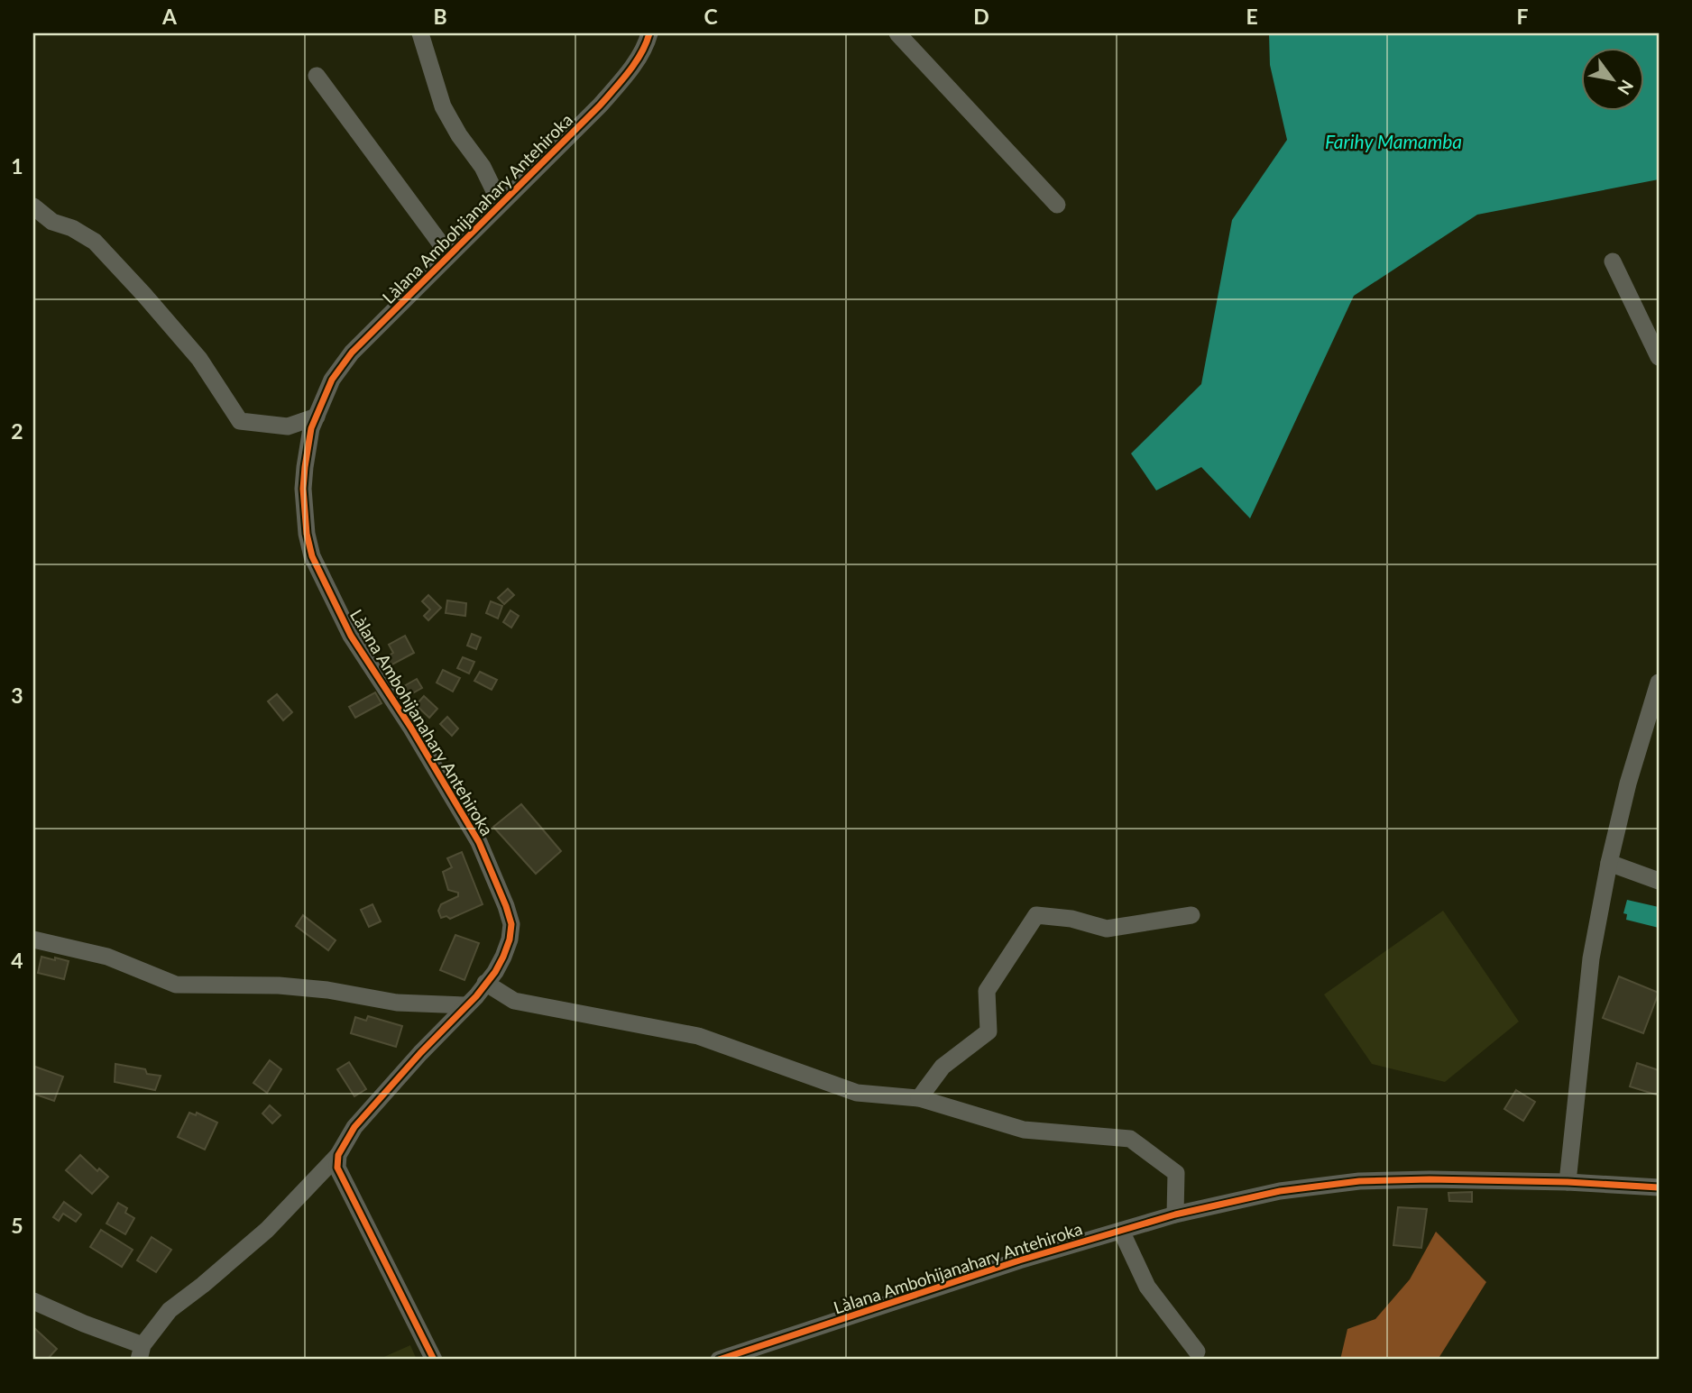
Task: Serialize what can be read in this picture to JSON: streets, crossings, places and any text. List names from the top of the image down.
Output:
{
  "streets": {
    "street": ["Làlana Ambohijanahary Antehiroka"]
  },
  "water": ["Farihy Mamamba"],
  "north": "bottom right",
  "grid": {
    "columns": [
      "A",
      "B",
      "C",
      "D",
      "E",
      "F"
    ],
    "rows": [
      "1",
      "2",
      "3",
      "4",
      "5"
    ]
  }
}
